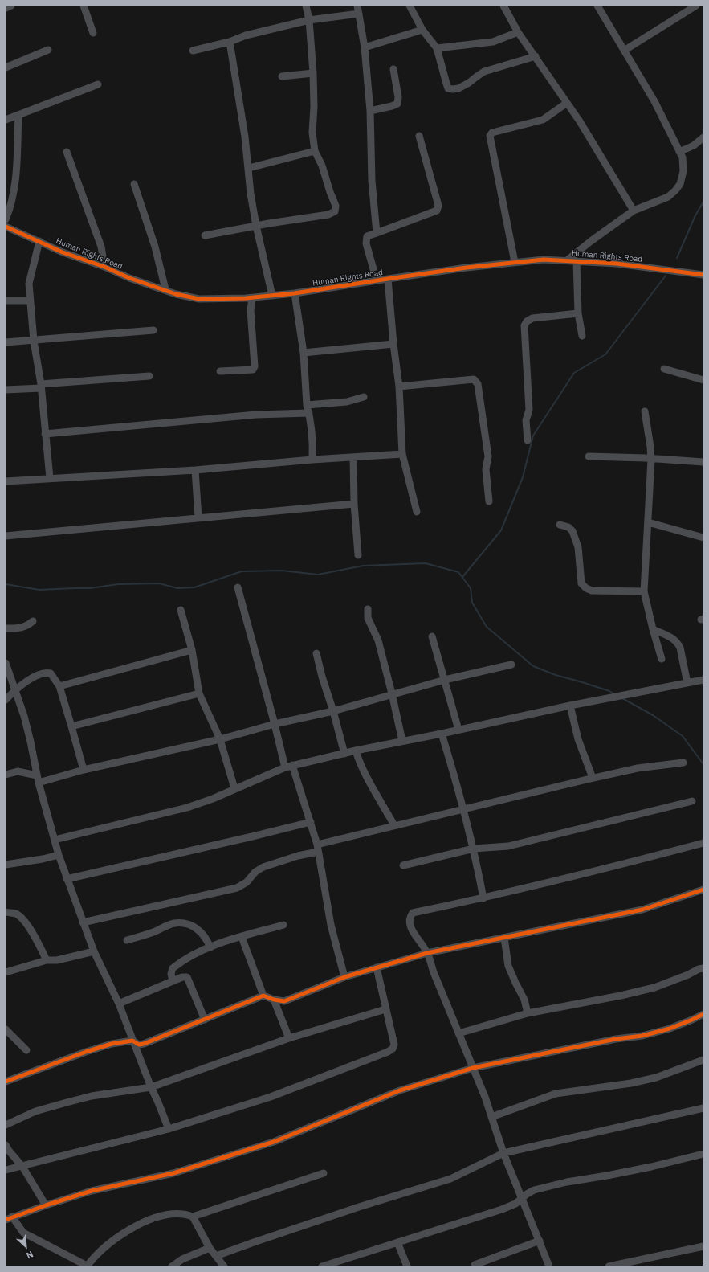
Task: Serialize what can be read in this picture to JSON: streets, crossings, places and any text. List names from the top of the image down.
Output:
{
  "streets": {
    "street": ["Human Rights Road"]
  },
  "north": "bottom right"
}
